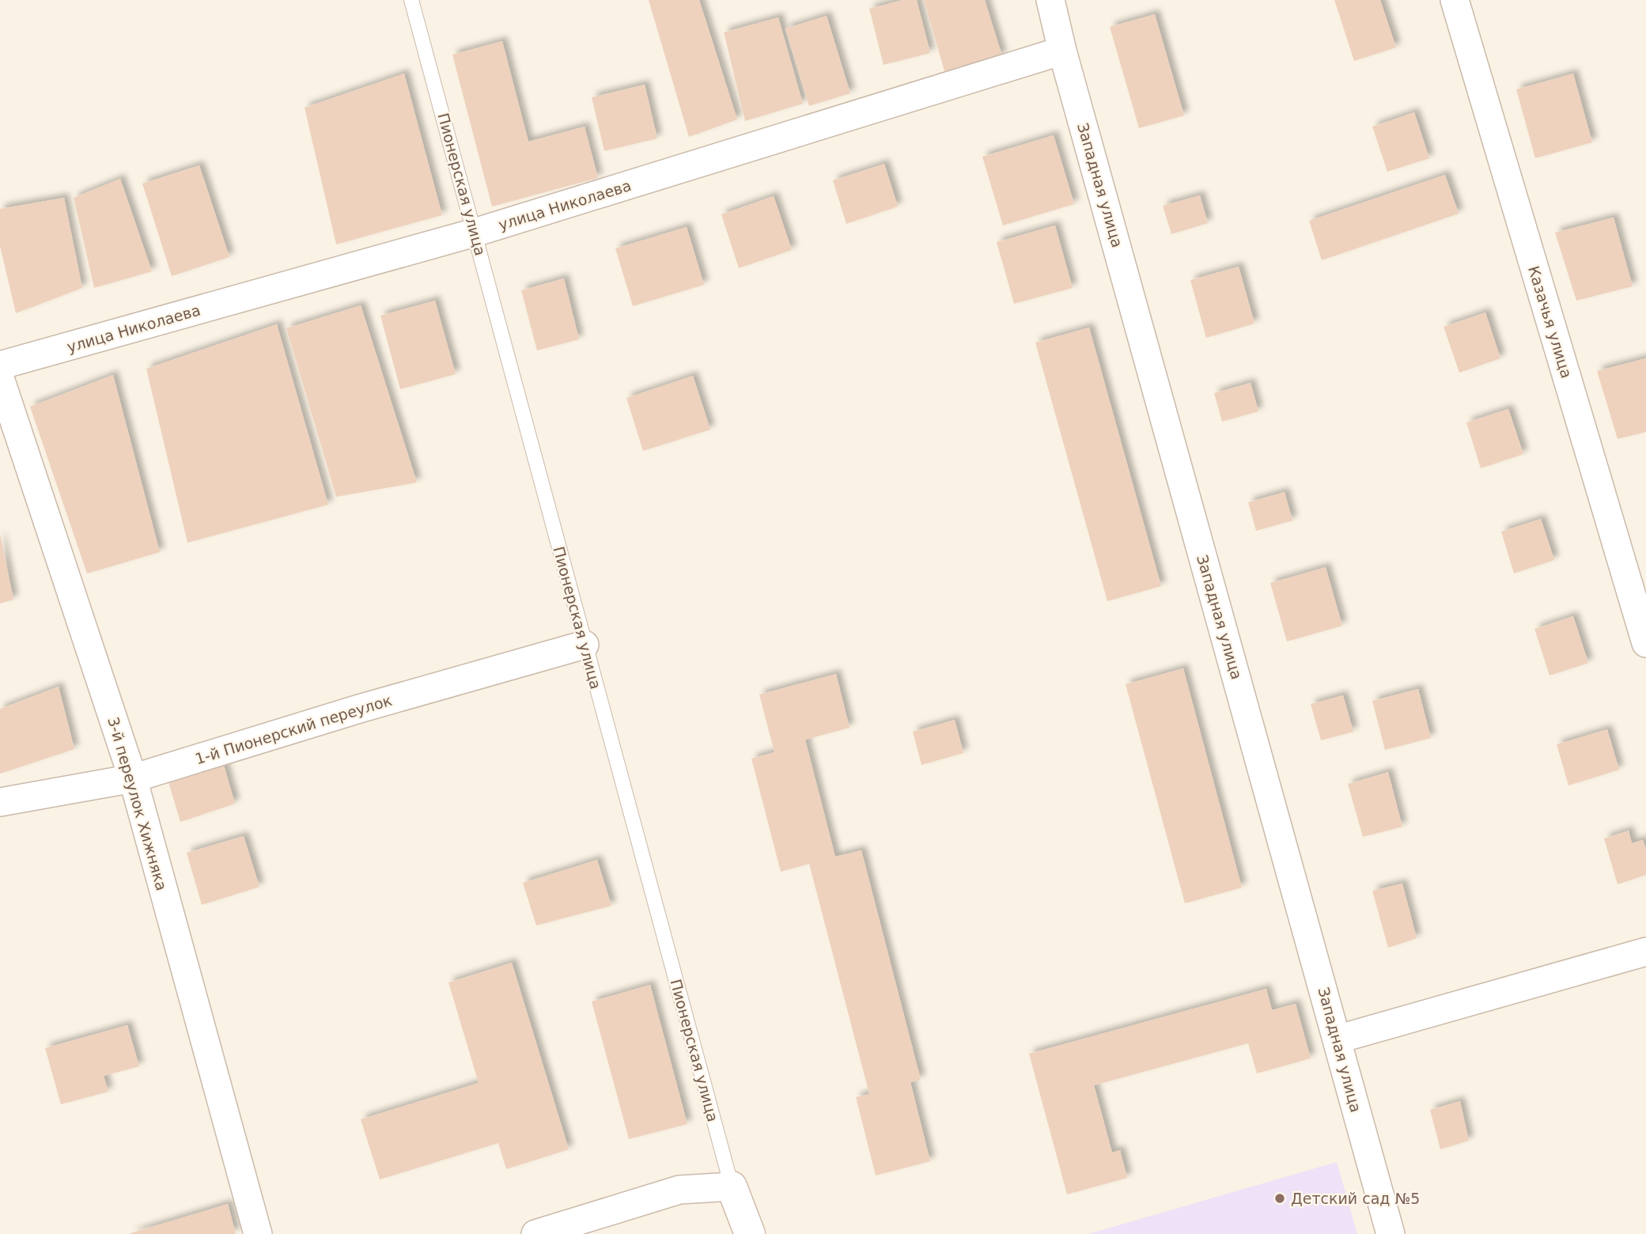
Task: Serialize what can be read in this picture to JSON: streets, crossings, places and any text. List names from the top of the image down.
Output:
{
  "streets": {
    "street": [
      "Пионерская улица",
      "Западная улица",
      "улица Николаева",
      "Казачья улица",
      "1-й Пионерский переулок",
      "3-й переулок Хижняка"
    ]
  },
  "crossings": [
    ["Пионерская улица", "улица Николаева"],
    ["Пионерская улица", "1-й Пионерский переулок"],
    ["Западная улица", "улица Николаева"],
    ["1-й Пионерский переулок", "3-й переулок Хижняка"]
  ],
  "places": ["Детский сад №5"]
}
